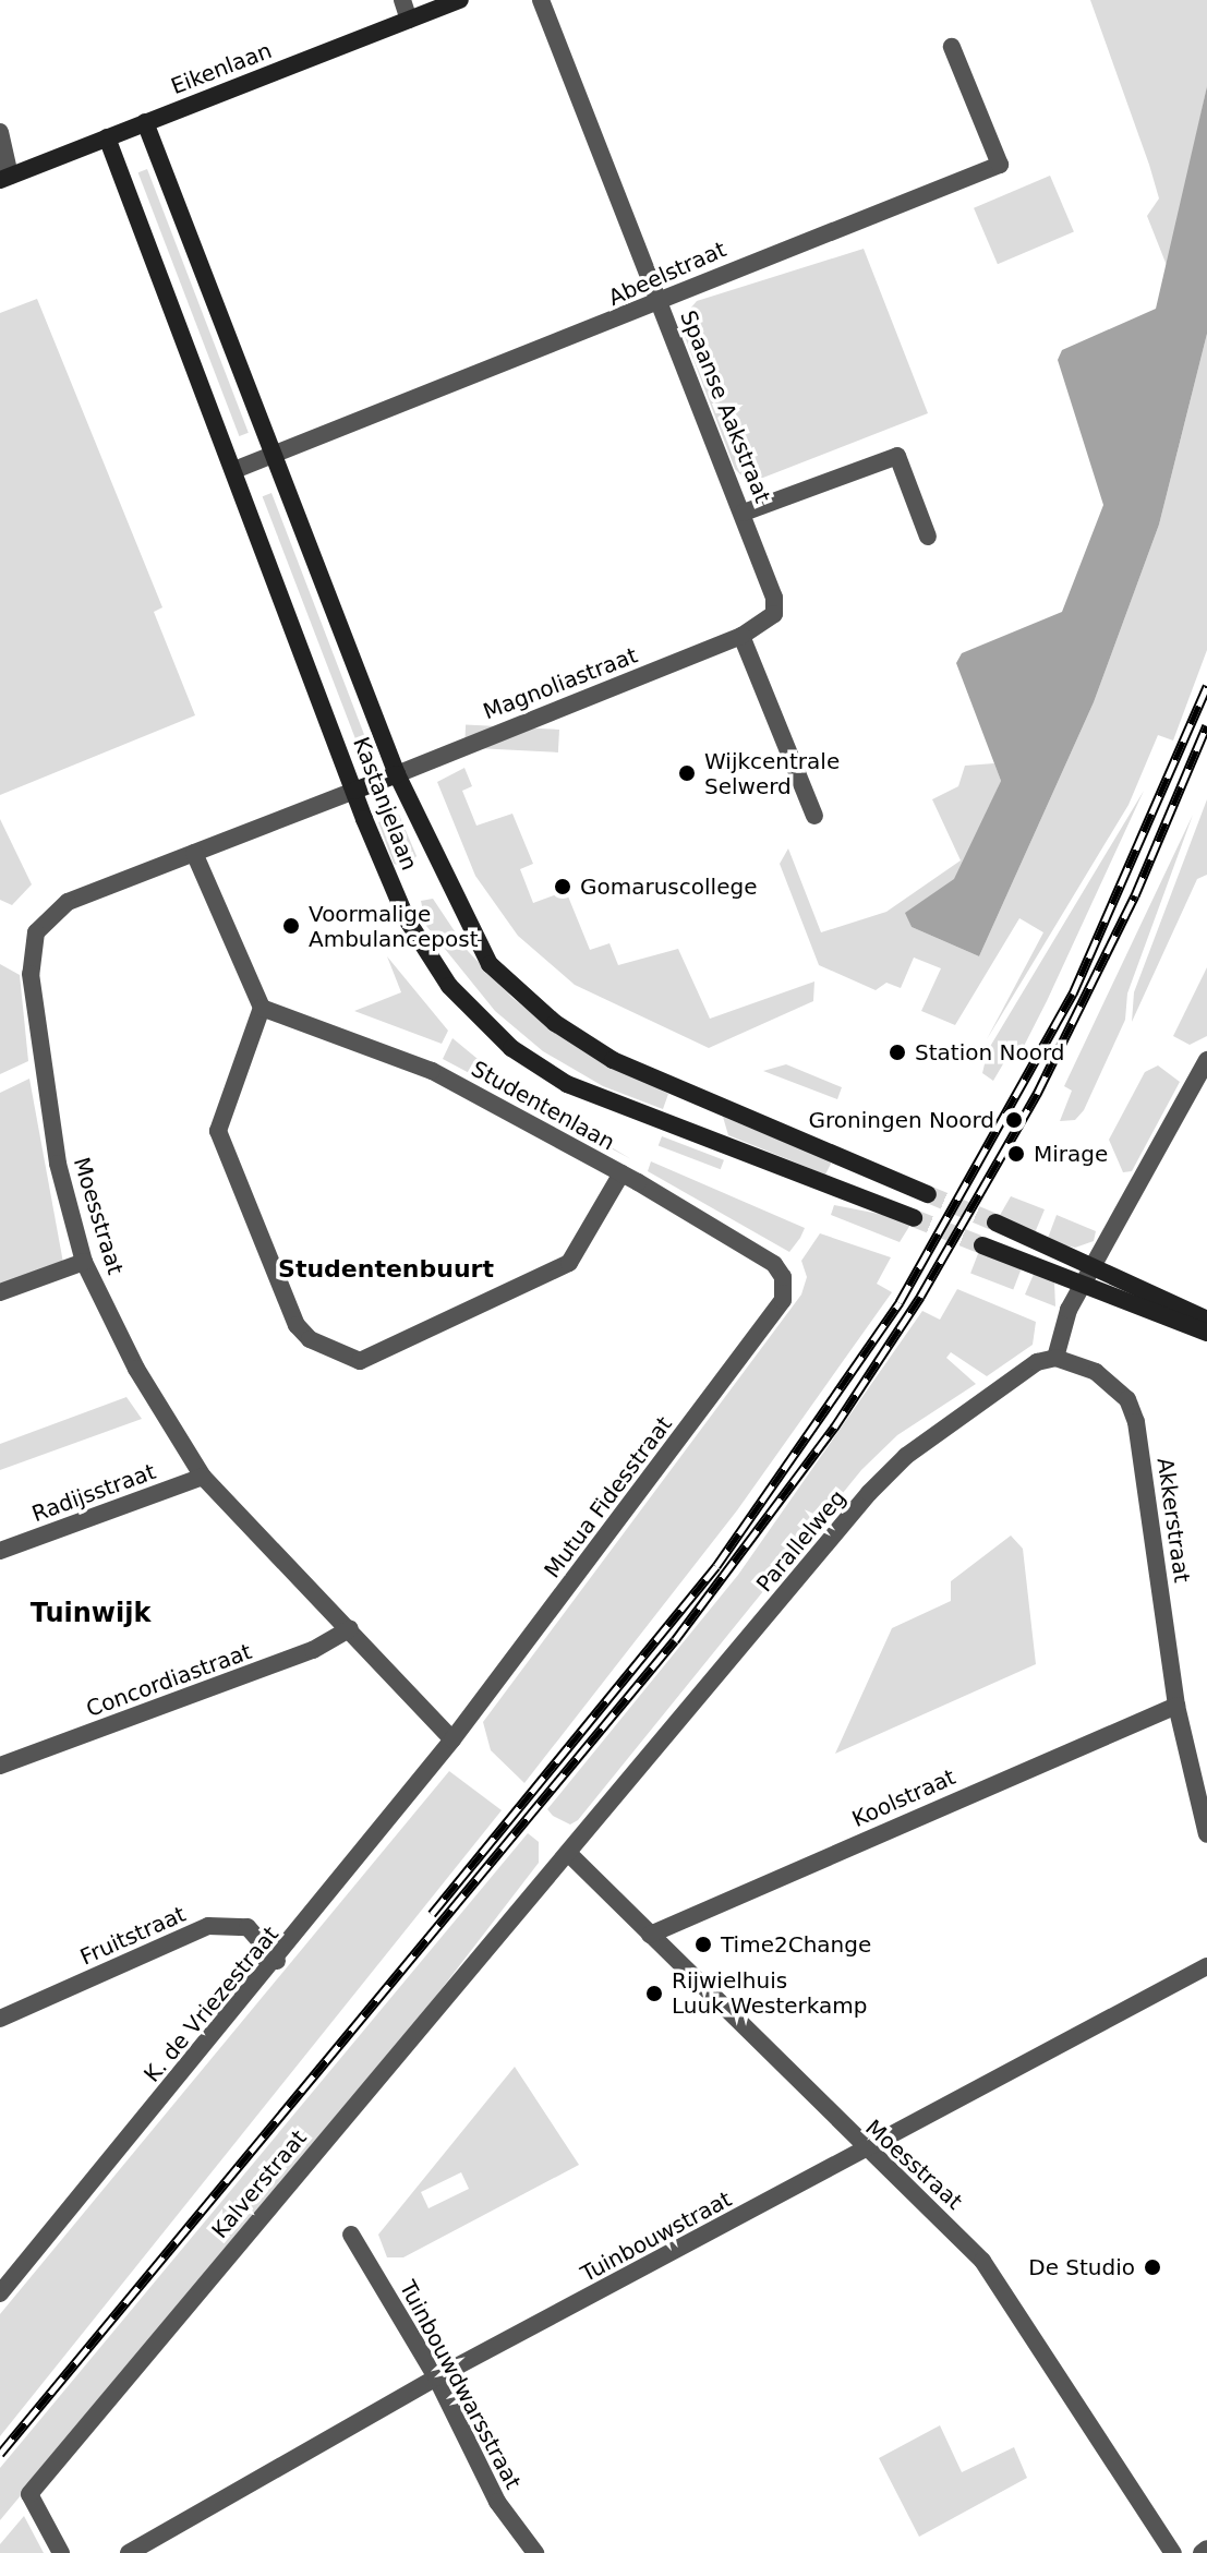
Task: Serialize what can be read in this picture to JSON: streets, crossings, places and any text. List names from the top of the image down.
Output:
{
  "streets": {
    "street": [
      "Eikenlaan",
      "Abeelstraat",
      "Spaanse Aakstraat",
      "Magnoliastraat",
      "Kastanjelaan",
      "Studentenlaan",
      "Moesstraat",
      "Radijsstraat",
      "Mutua Fidesstraat",
      "Akkerstraat",
      "Parallelweg",
      "Concordiastraat",
      "Koolstraat",
      "Fruitstraat",
      "K. de Vriezestraat",
      "Kalverstraat",
      "Tuinbouwstraat",
      "Tuinbouwdwarsstraat"
    ]
  },
  "crossings": [
    ["Eikenlaan", "Kastanjelaan"],
    ["Abeelstraat", "Spaanse Aakstraat"],
    ["Abeelstraat", "Kastanjelaan"],
    ["Spaanse Aakstraat", "Magnoliastraat"],
    ["Magnoliastraat", "Kastanjelaan"],
    ["Kastanjelaan", "Moesstraat"],
    ["Studentenlaan", "Mutua Fidesstraat"],
    ["Moesstraat", "Radijsstraat"],
    ["Moesstraat", "Mutua Fidesstraat"],
    ["Moesstraat", "Parallelweg"],
    ["Moesstraat", "Concordiastraat"],
    ["Moesstraat", "Koolstraat"],
    ["Moesstraat", "K. de Vriezestraat"],
    ["Moesstraat", "Kalverstraat"],
    ["Moesstraat", "Tuinbouwstraat"],
    ["Mutua Fidesstraat", "K. de Vriezestraat"],
    ["Akkerstraat", "Parallelweg"],
    ["Akkerstraat", "Koolstraat"],
    ["Parallelweg", "Kalverstraat"],
    ["Fruitstraat", "K. de Vriezestraat"],
    ["Tuinbouwstraat", "Tuinbouwdwarsstraat"]
  ],
  "districts": ["Studentenbuurt", "Tuinwijk"],
  "places": [
    "Wijkcentrale Selwerd",
    "Gomaruscollege",
    "Voormalige Ambulancepost",
    "Station Noord",
    "Groningen Noord",
    "Mirage",
    "Time2Change",
    "Rijwielhuis Luuk Westerkamp",
    "De Studio"
  ]
}
